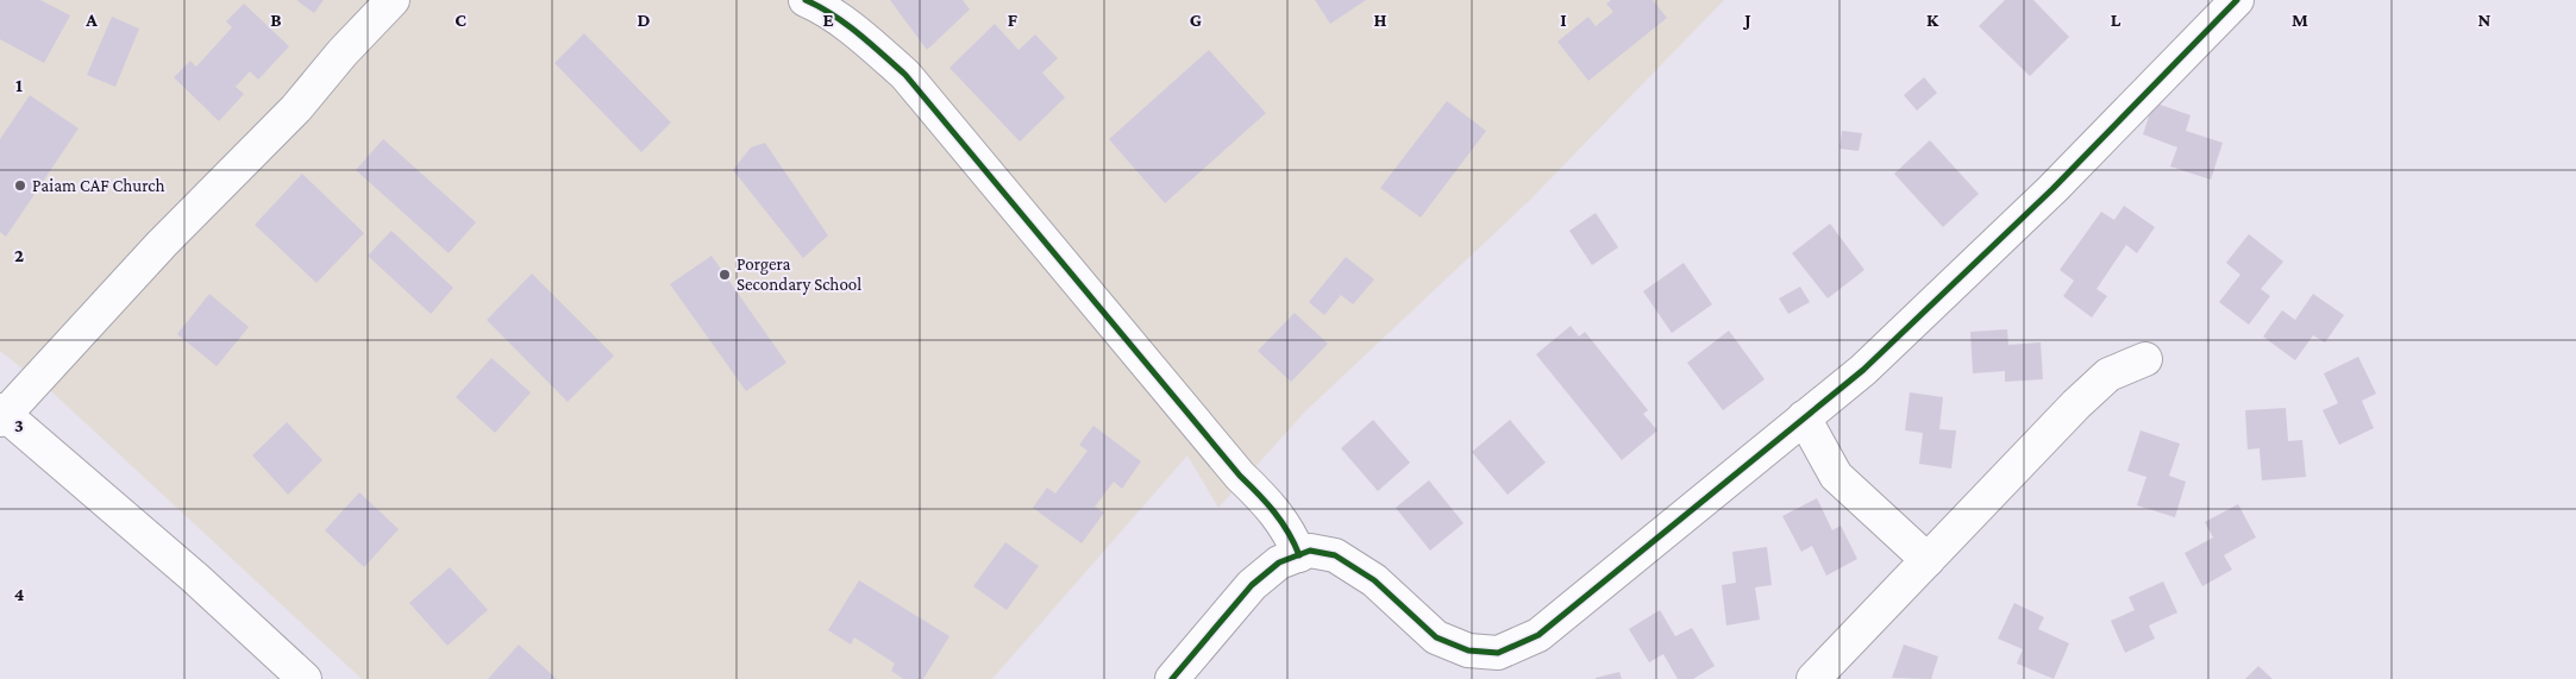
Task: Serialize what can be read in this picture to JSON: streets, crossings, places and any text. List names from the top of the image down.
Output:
{
  "places": ["Paiam CAF Church", "Porgera Secondary School"],
  "grid": {
    "columns": [
      "A",
      "B",
      "C",
      "D",
      "E",
      "F",
      "G",
      "H",
      "I",
      "J",
      "K",
      "L",
      "M",
      "N"
    ],
    "rows": [
      "1",
      "2",
      "3",
      "4"
    ]
  }
}
